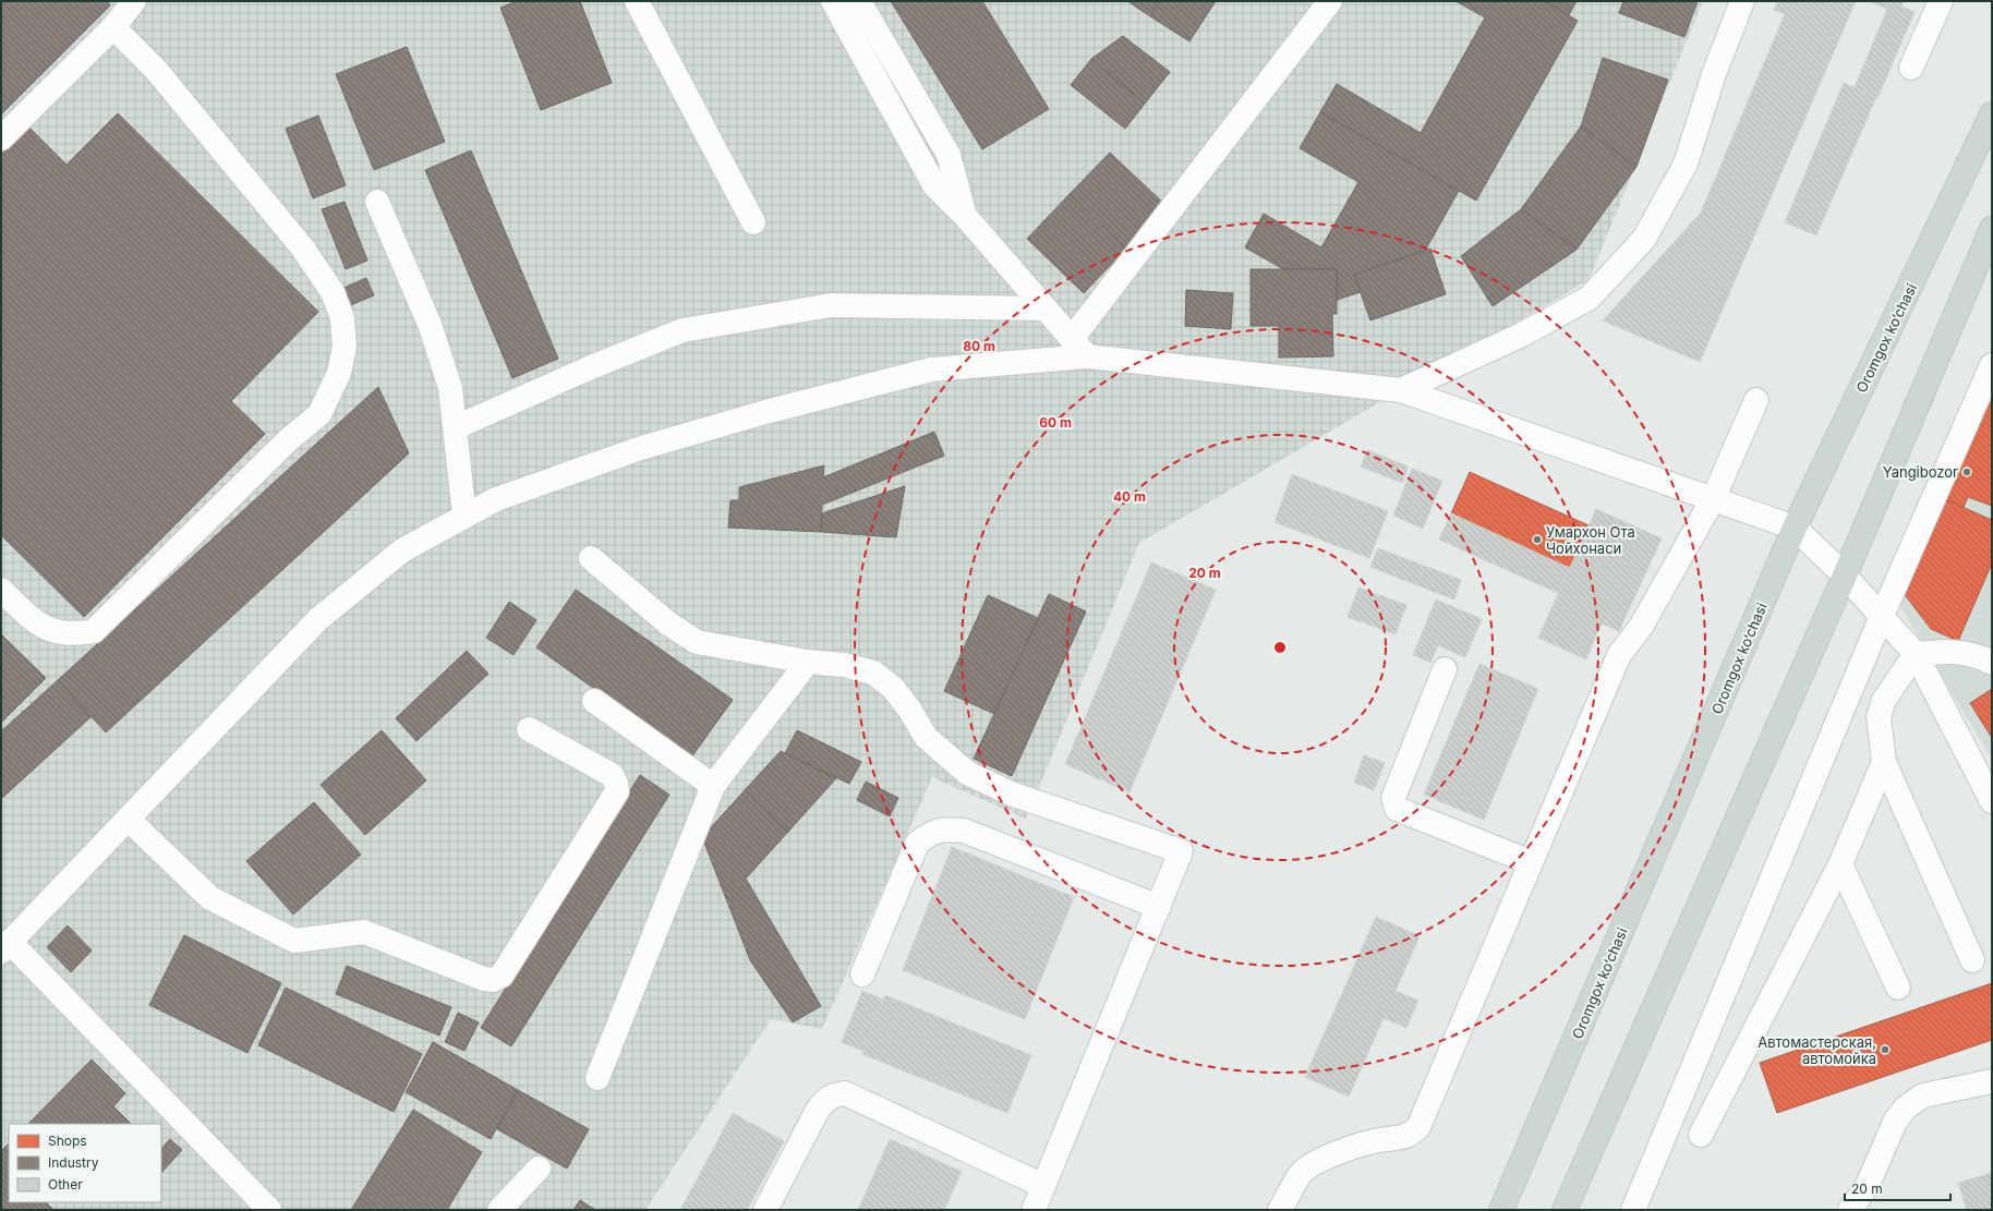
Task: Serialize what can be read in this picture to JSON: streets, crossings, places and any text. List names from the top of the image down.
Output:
{
  "streets": {
    "main road": ["Oromgox ko‘chasi"]
  },
  "places": ["Yangibozor", "Умархон Ота Чойхонаси", "Автомастерская, автомойка"],
  "legend": ["Shops", "Industry", "Other"],
  "scale_bar": "20 m",
  "rings": [
    "80 m",
    "60 m",
    "40 m",
    "20 m"
  ]
}
